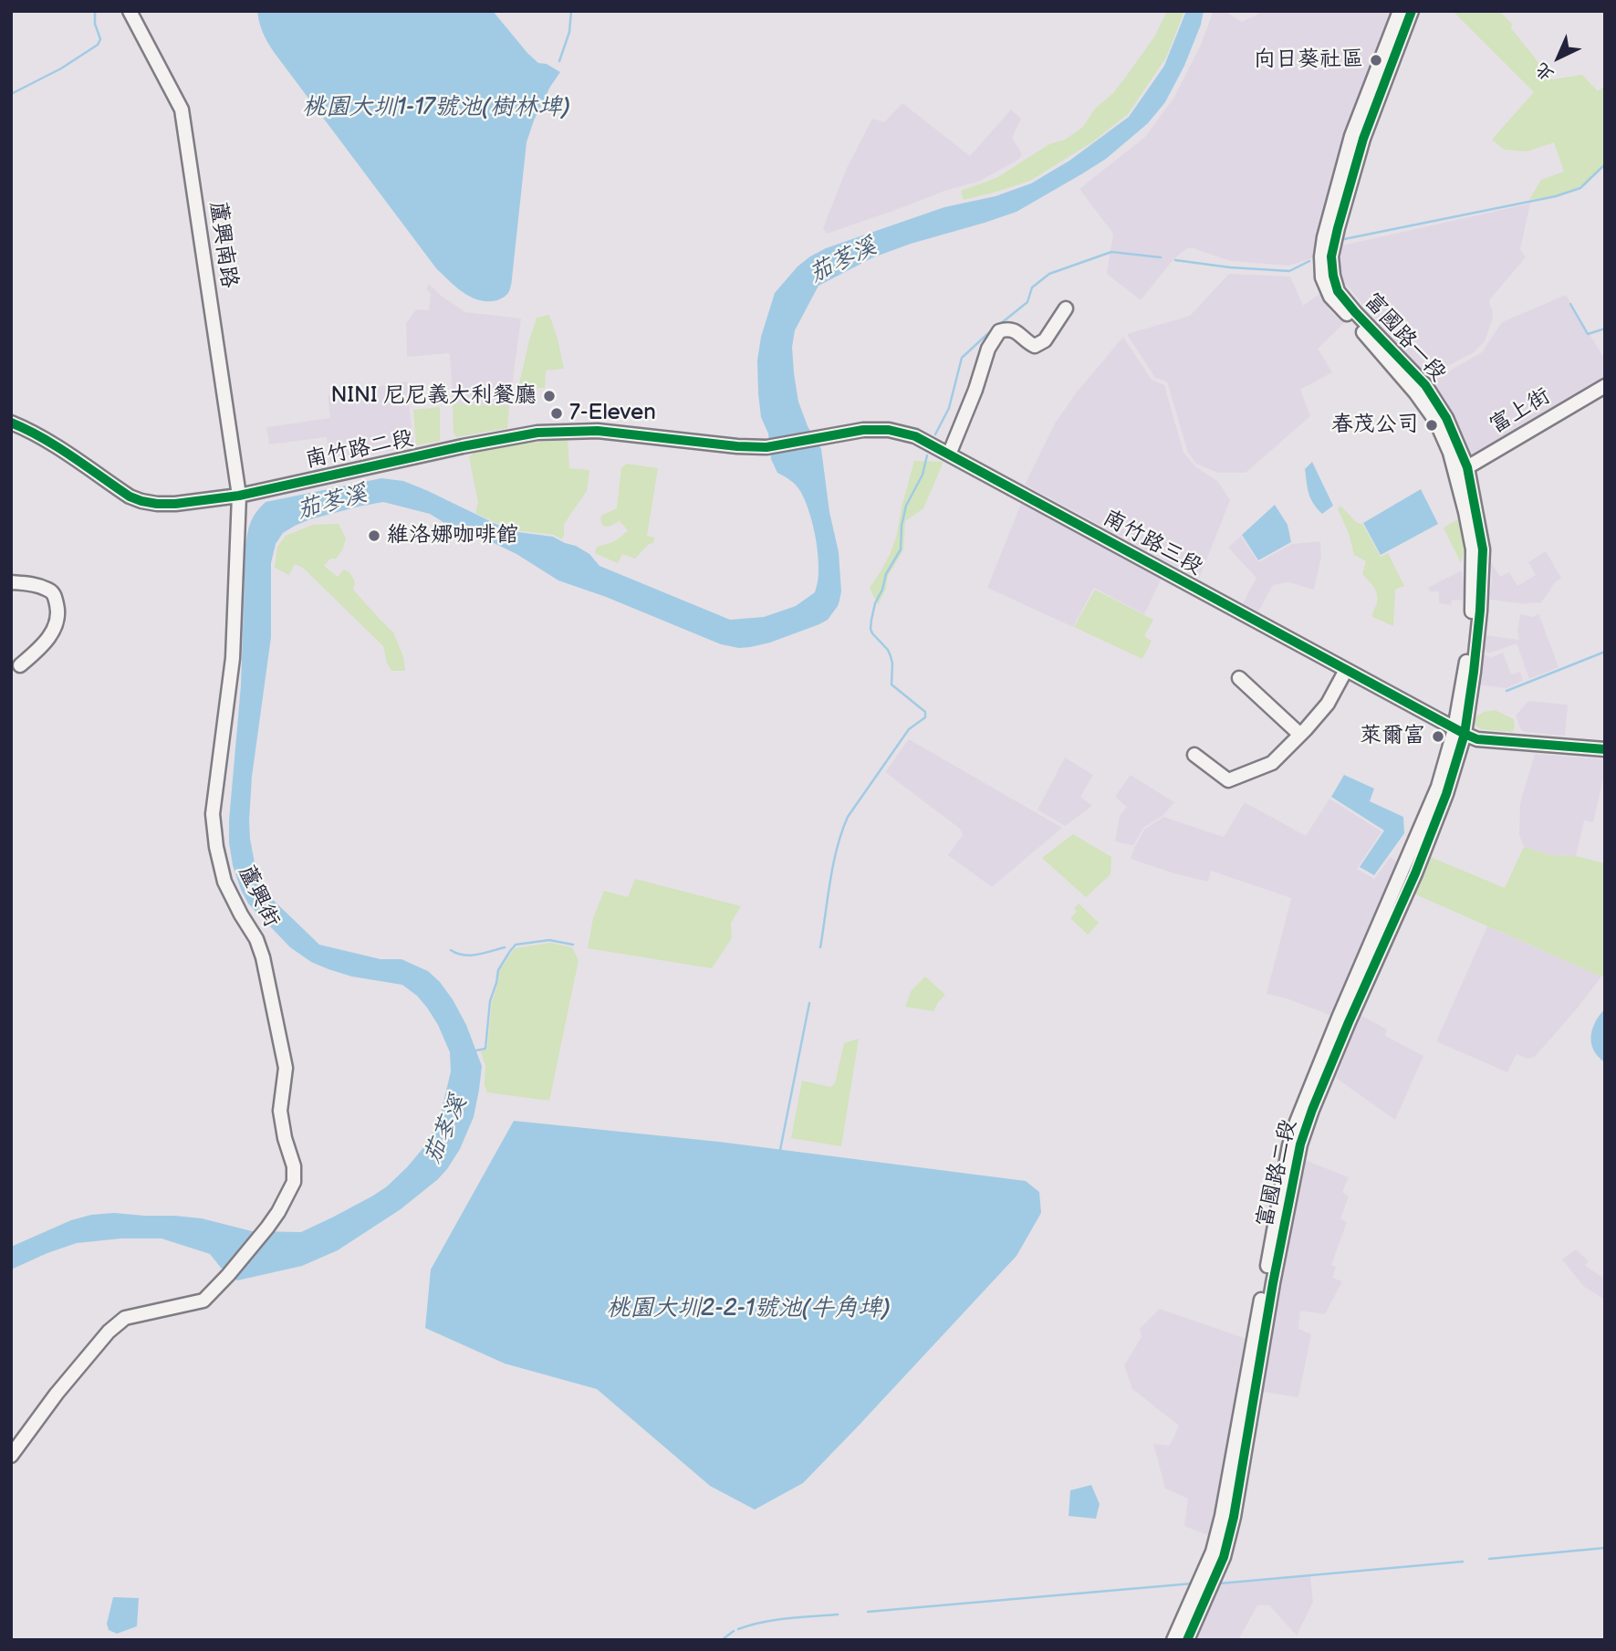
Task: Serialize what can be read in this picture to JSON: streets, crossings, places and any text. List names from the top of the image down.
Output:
{
  "streets": {
    "street": [
      "蘆興南路",
      "富國路一段",
      "富上街",
      "南竹路二段",
      "南竹路三段",
      "蘆興街",
      "富國路二段"
    ]
  },
  "crossings": [
    ["蘆興南路", "南竹路二段"],
    ["蘆興南路", "蘆興街"],
    ["富國路一段", "富上街"],
    ["富國路一段", "南竹路三段"],
    ["富國路一段", "富國路二段"],
    ["南竹路二段", "南竹路三段"],
    ["南竹路二段", "蘆興街"],
    ["南竹路三段", "富國路二段"]
  ],
  "water": ["桃園大圳1-17號池(樹林埤)", "茄苳溪", "桃園大圳2-2-1號池(牛角埤)"],
  "places": [
    "向日葵社區",
    "NINI 尼尼義大利餐廳",
    "7-Eleven",
    "春茂公司",
    "維洛娜咖啡館",
    "萊爾富"
  ],
  "north": "bottom left"
}
